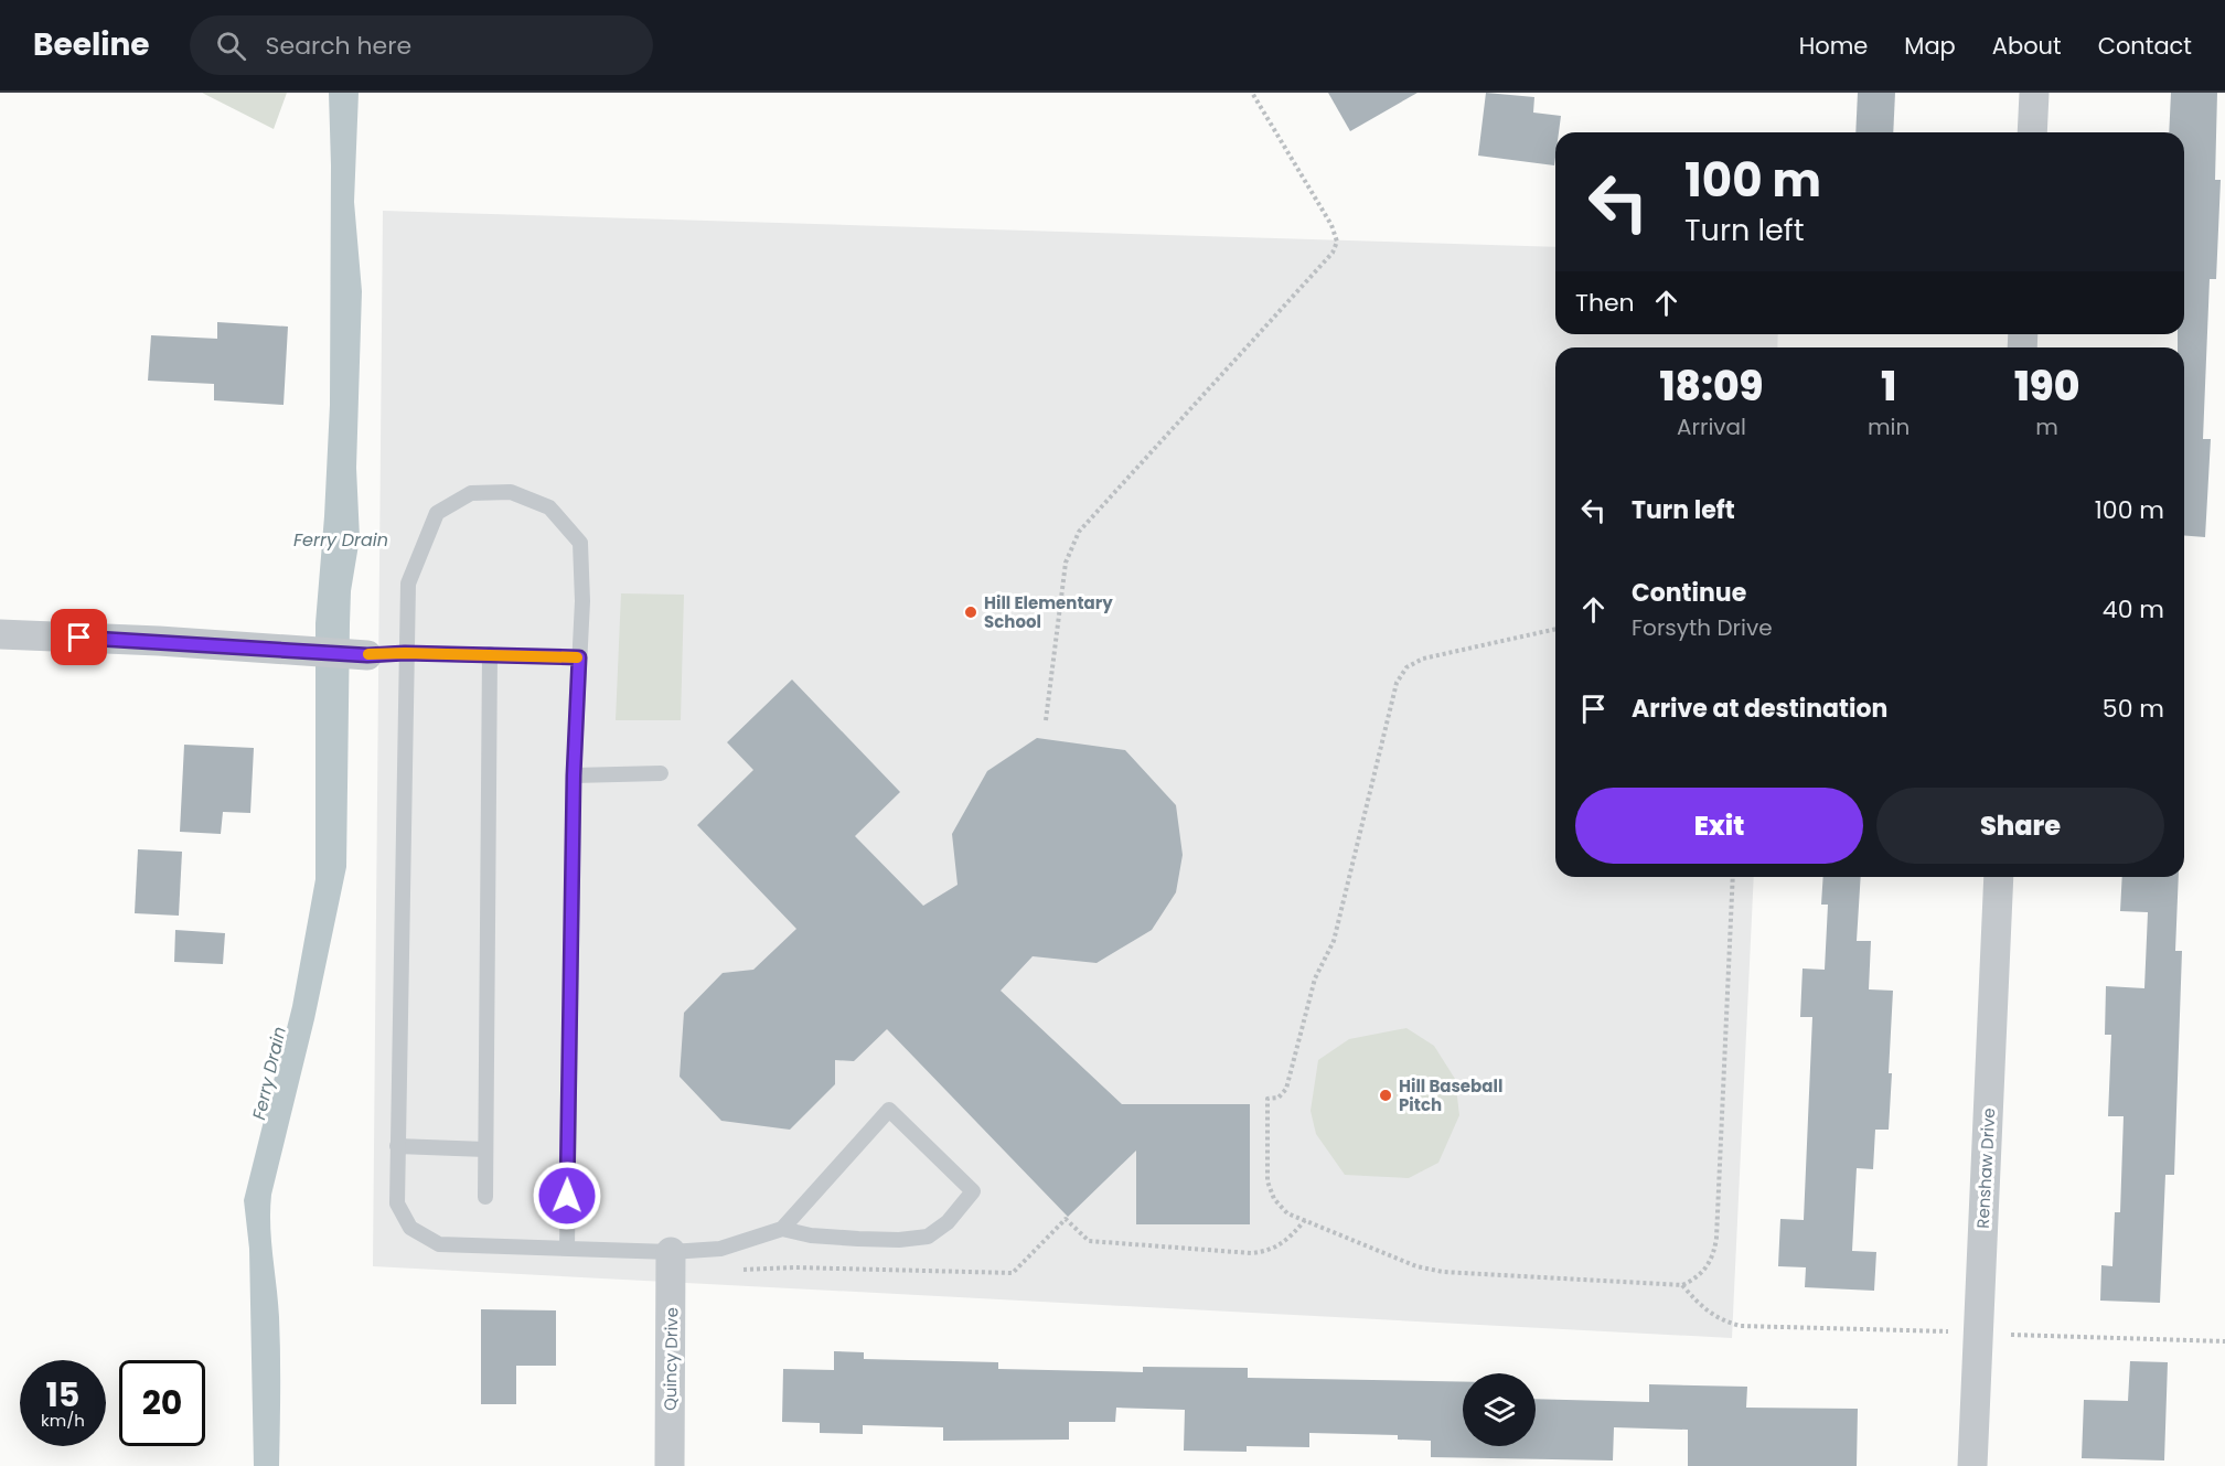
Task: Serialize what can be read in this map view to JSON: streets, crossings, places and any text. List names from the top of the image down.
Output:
{
  "streets": {
    "street": ["Renshaw Drive", "Quincy Drive"]
  },
  "water": ["Ferry Drain"],
  "places": ["Hill Elementary School", "Hill Baseball Pitch"],
  "page": {
    "header": "Beeline",
    "search": "Search here",
    "nav": [
      "Home",
      "Map",
      "About",
      "Contact"
    ],
    "turn": ["100 m", "Turn left"],
    "then": "Then",
    "eta": [
      "18:09",
      "Arrival",
      "1",
      "min",
      "190",
      "m"
    ],
    "list": [
      {
        "name": "Turn left",
        "value": "100 m"
      },
      {
        "name": "Continue",
        "note": "Forsyth Drive",
        "value": "40 m"
      },
      {
        "name": "Arrive at destination",
        "value": "50 m"
      }
    ],
    "buttons": ["Exit", "Share"],
    "speed": "15 km/h",
    "limit": "20"
  }
}
